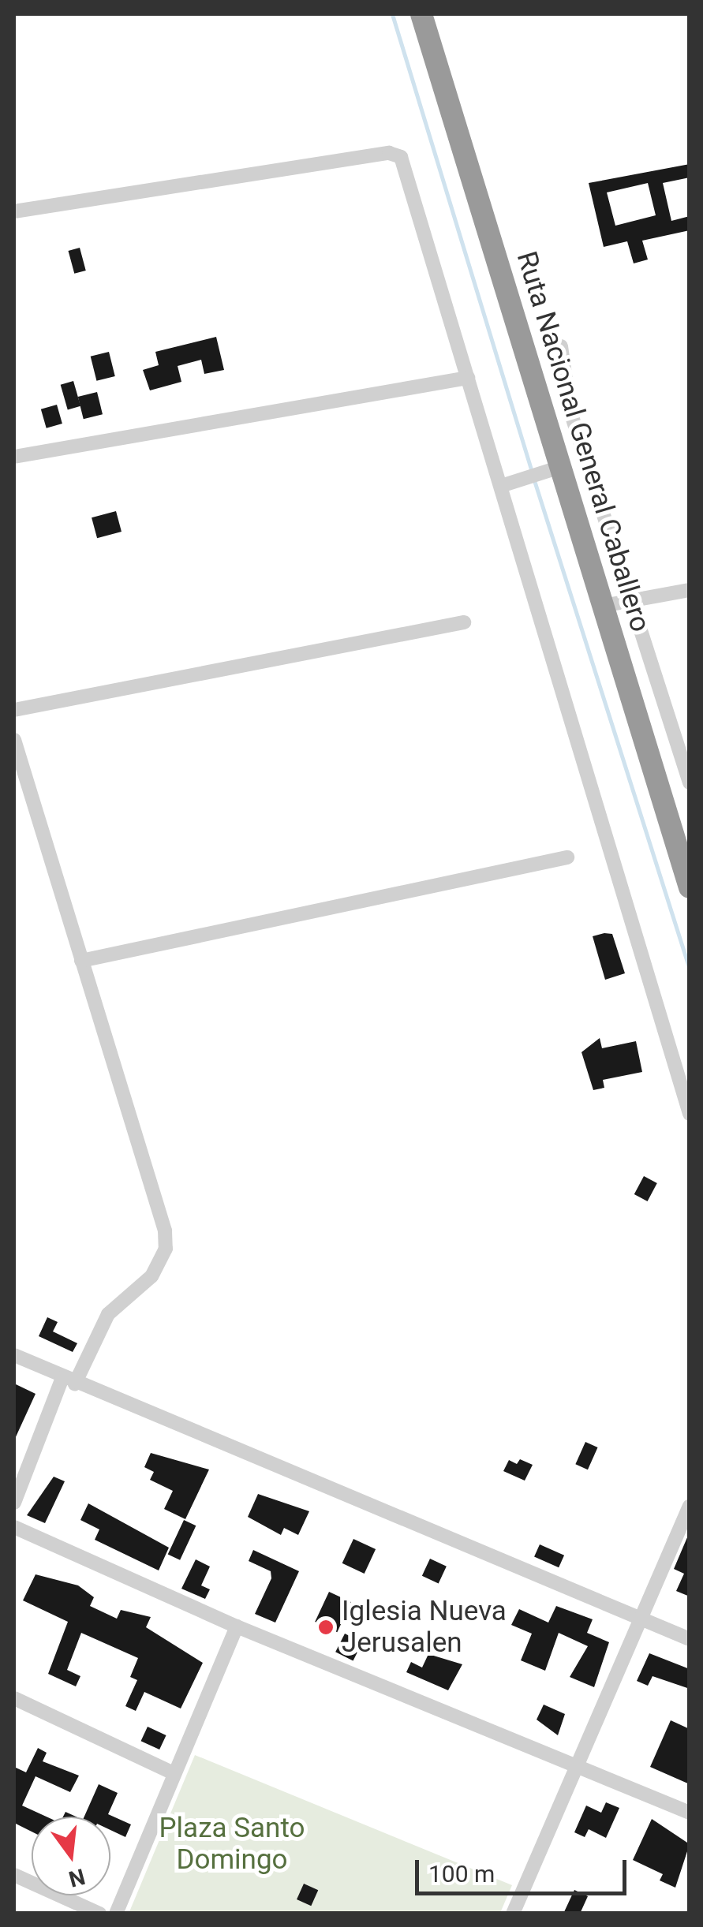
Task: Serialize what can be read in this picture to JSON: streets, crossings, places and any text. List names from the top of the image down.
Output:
{
  "streets": {
    "highway": ["Ruta Nacional General Caballero"]
  },
  "parks": ["Plaza Santo Domingo"],
  "places": ["Iglesia Nueva Jerusalen"],
  "scale_bar": "100 m",
  "north": "bottom"
}
